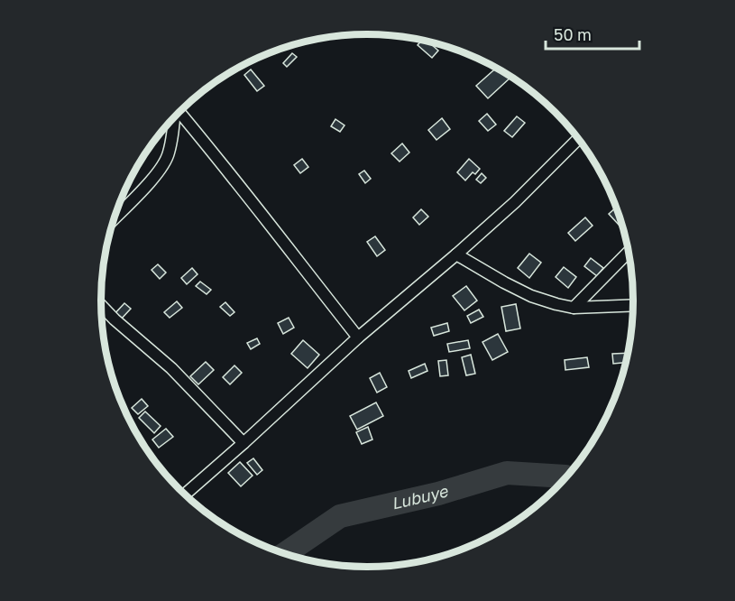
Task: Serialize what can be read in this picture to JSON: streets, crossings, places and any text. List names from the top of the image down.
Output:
{
  "water": ["Lubuye"],
  "scale_bar": "50 m"
}
